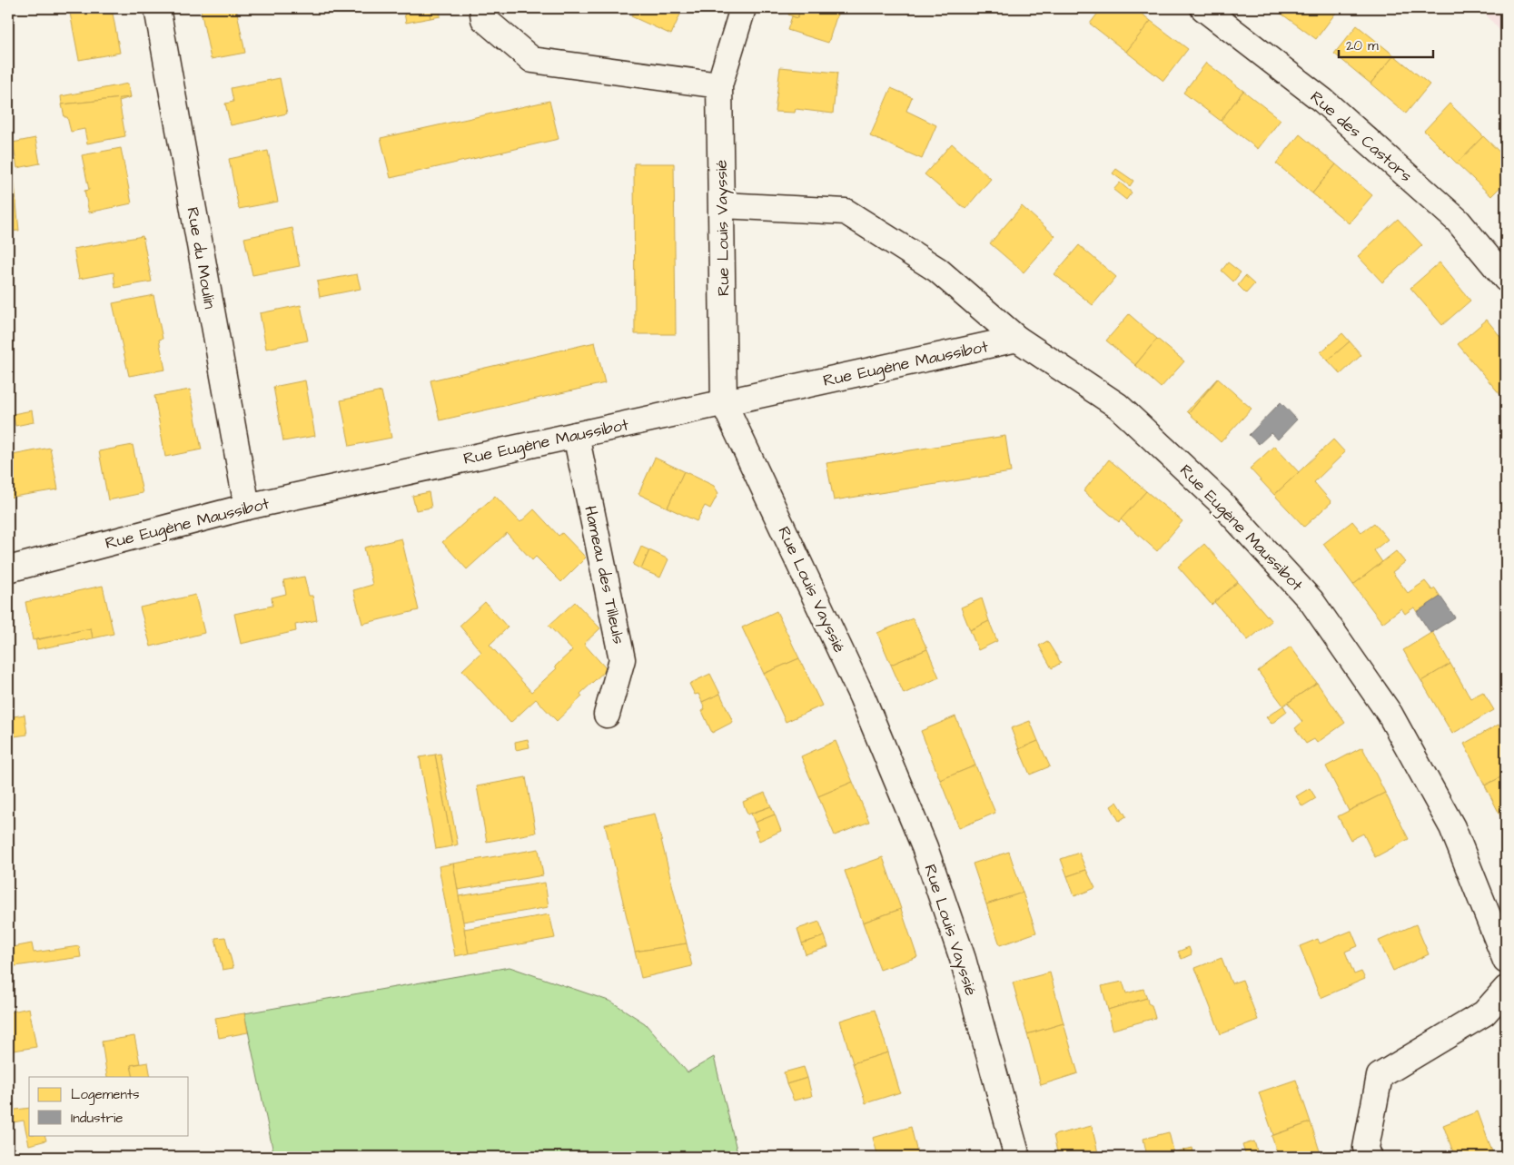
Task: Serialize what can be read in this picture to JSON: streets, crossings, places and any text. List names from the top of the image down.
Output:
{
  "streets": {
    "street": [
      "Rue des Castors",
      "Rue Louis Vayssié",
      "Rue du Moulin",
      "Rue Eugène Maussibot",
      "Hameau des Tilleuls"
    ]
  },
  "crossings": [
    ["Rue Louis Vayssié", "Rue Eugène Maussibot"],
    ["Rue du Moulin", "Rue Eugène Maussibot"],
    ["Rue Eugène Maussibot", "Hameau des Tilleuls"]
  ],
  "legend": ["Logements", "Industrie"],
  "scale_bar": "20 m"
}
